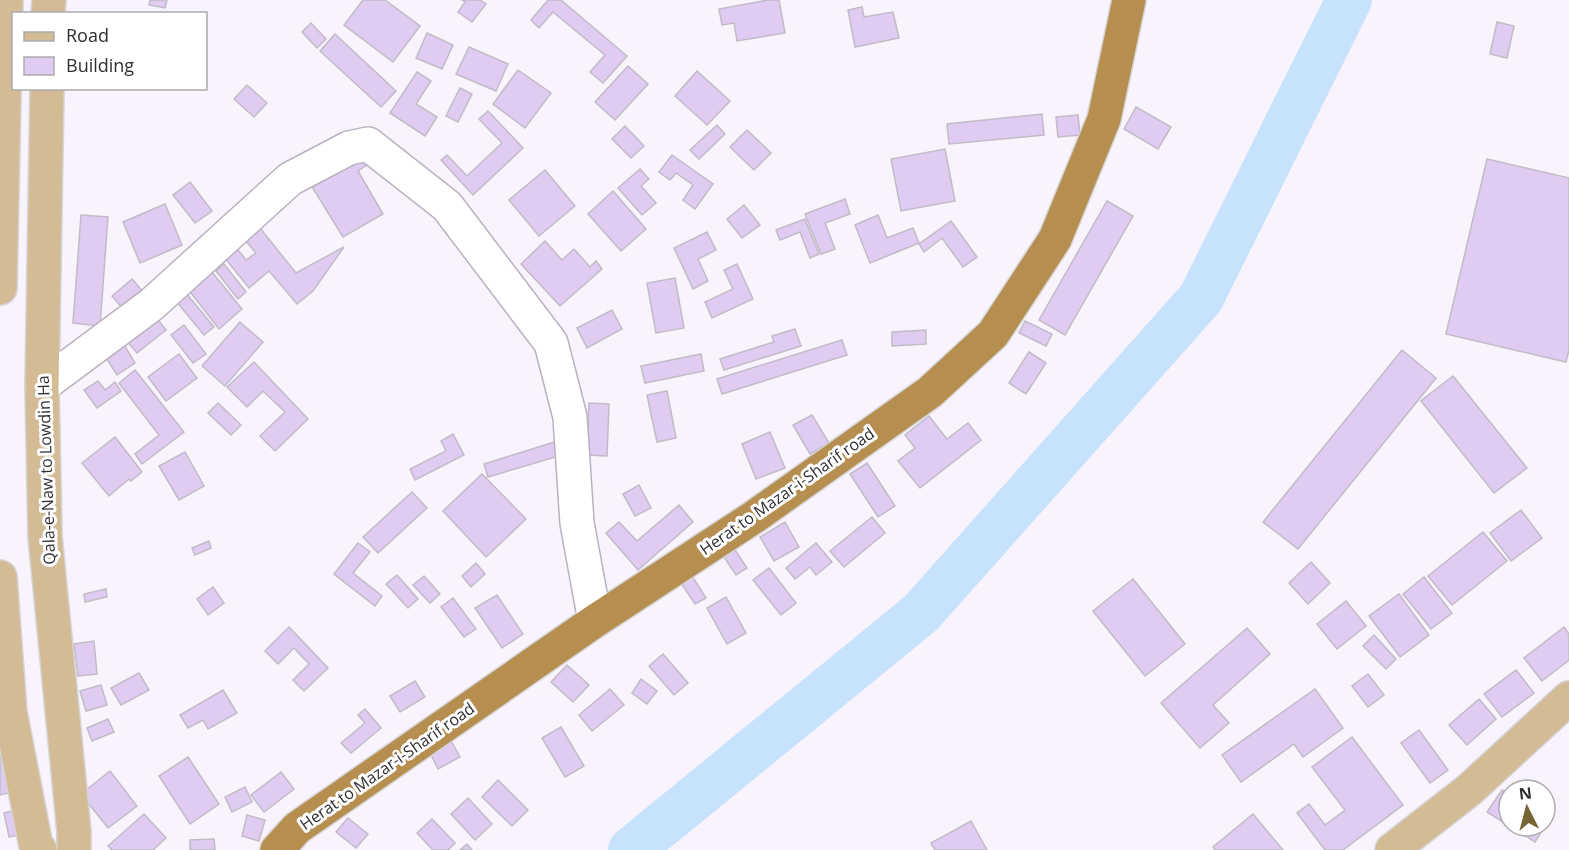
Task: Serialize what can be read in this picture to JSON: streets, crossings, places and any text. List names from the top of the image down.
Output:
{
  "streets": {
    "highway": ["Herat to Mazar-i-Sharif road"],
    "main road": ["Qala-e-Naw to Lowdin Ha"]
  },
  "legend": ["Road", "Building"],
  "north": "top"
}
